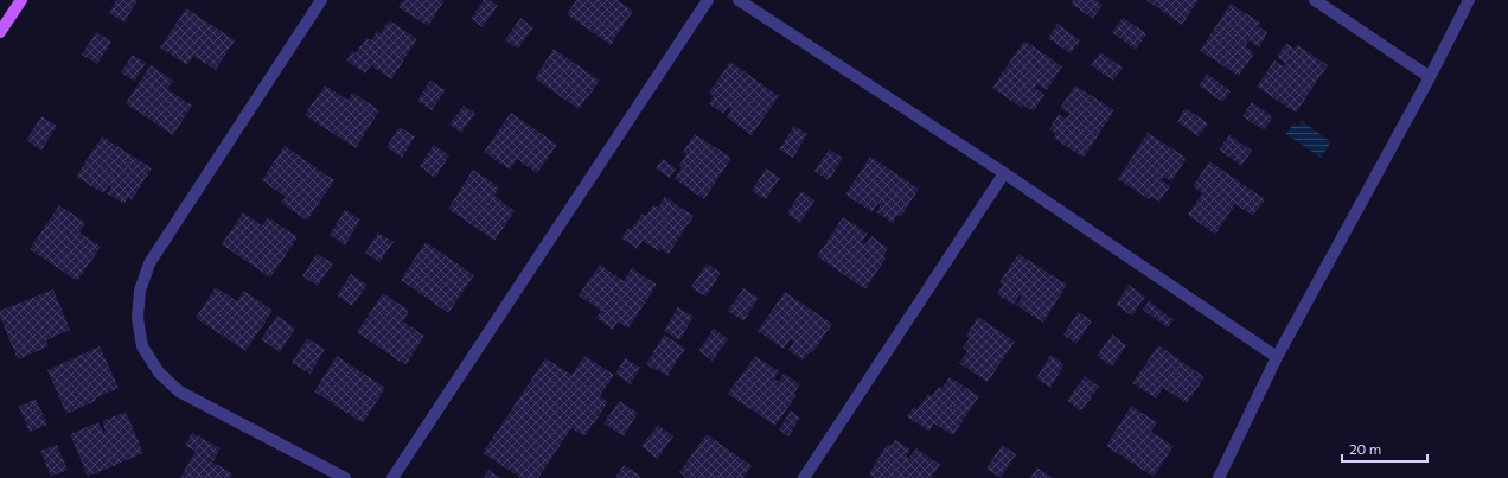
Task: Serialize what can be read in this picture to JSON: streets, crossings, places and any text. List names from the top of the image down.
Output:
{
  "scale_bar": "20 m"
}
